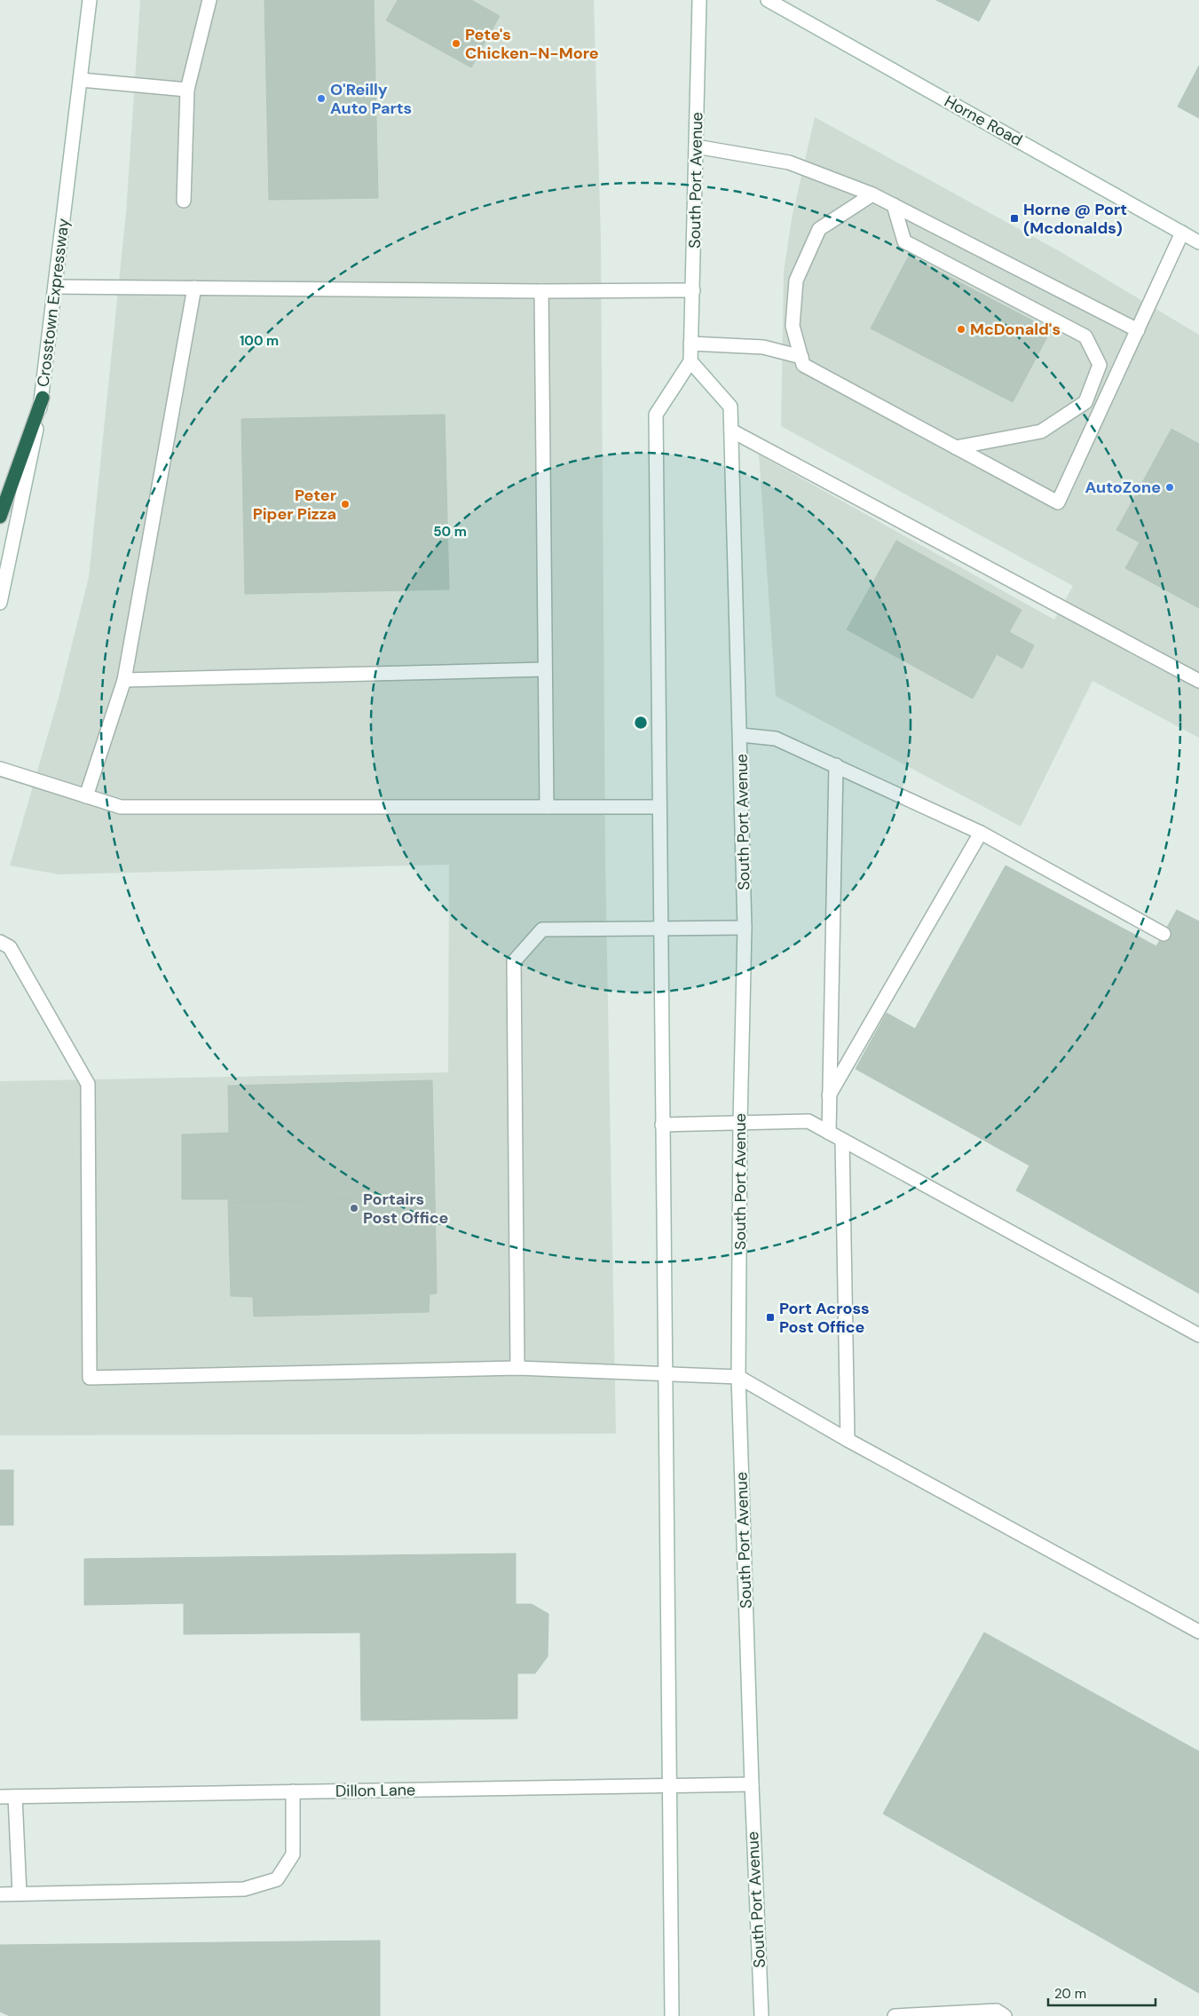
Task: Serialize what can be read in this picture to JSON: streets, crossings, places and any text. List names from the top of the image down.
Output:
{
  "streets": {
    "main road": [
      "Horne Road",
      "South Port Avenue",
      "Crosstown Expressway",
      "Dillon Lane"
    ]
  },
  "crossings": [
    ["South Port Avenue", "Dillon Lane"]
  ],
  "places": {
    "other": [
      "Pete's Chicken-N-More",
      "O'Reilly Auto Parts",
      "McDonald's",
      "AutoZone",
      "Peter Piper Pizza",
      "Portairs Post Office"
    ],
    "transit": ["Horne @ Port (Mcdonalds)", "Port Across Post Office"]
  },
  "scale_bar": "20 m",
  "rings": ["100 m", "50 m"]
}
